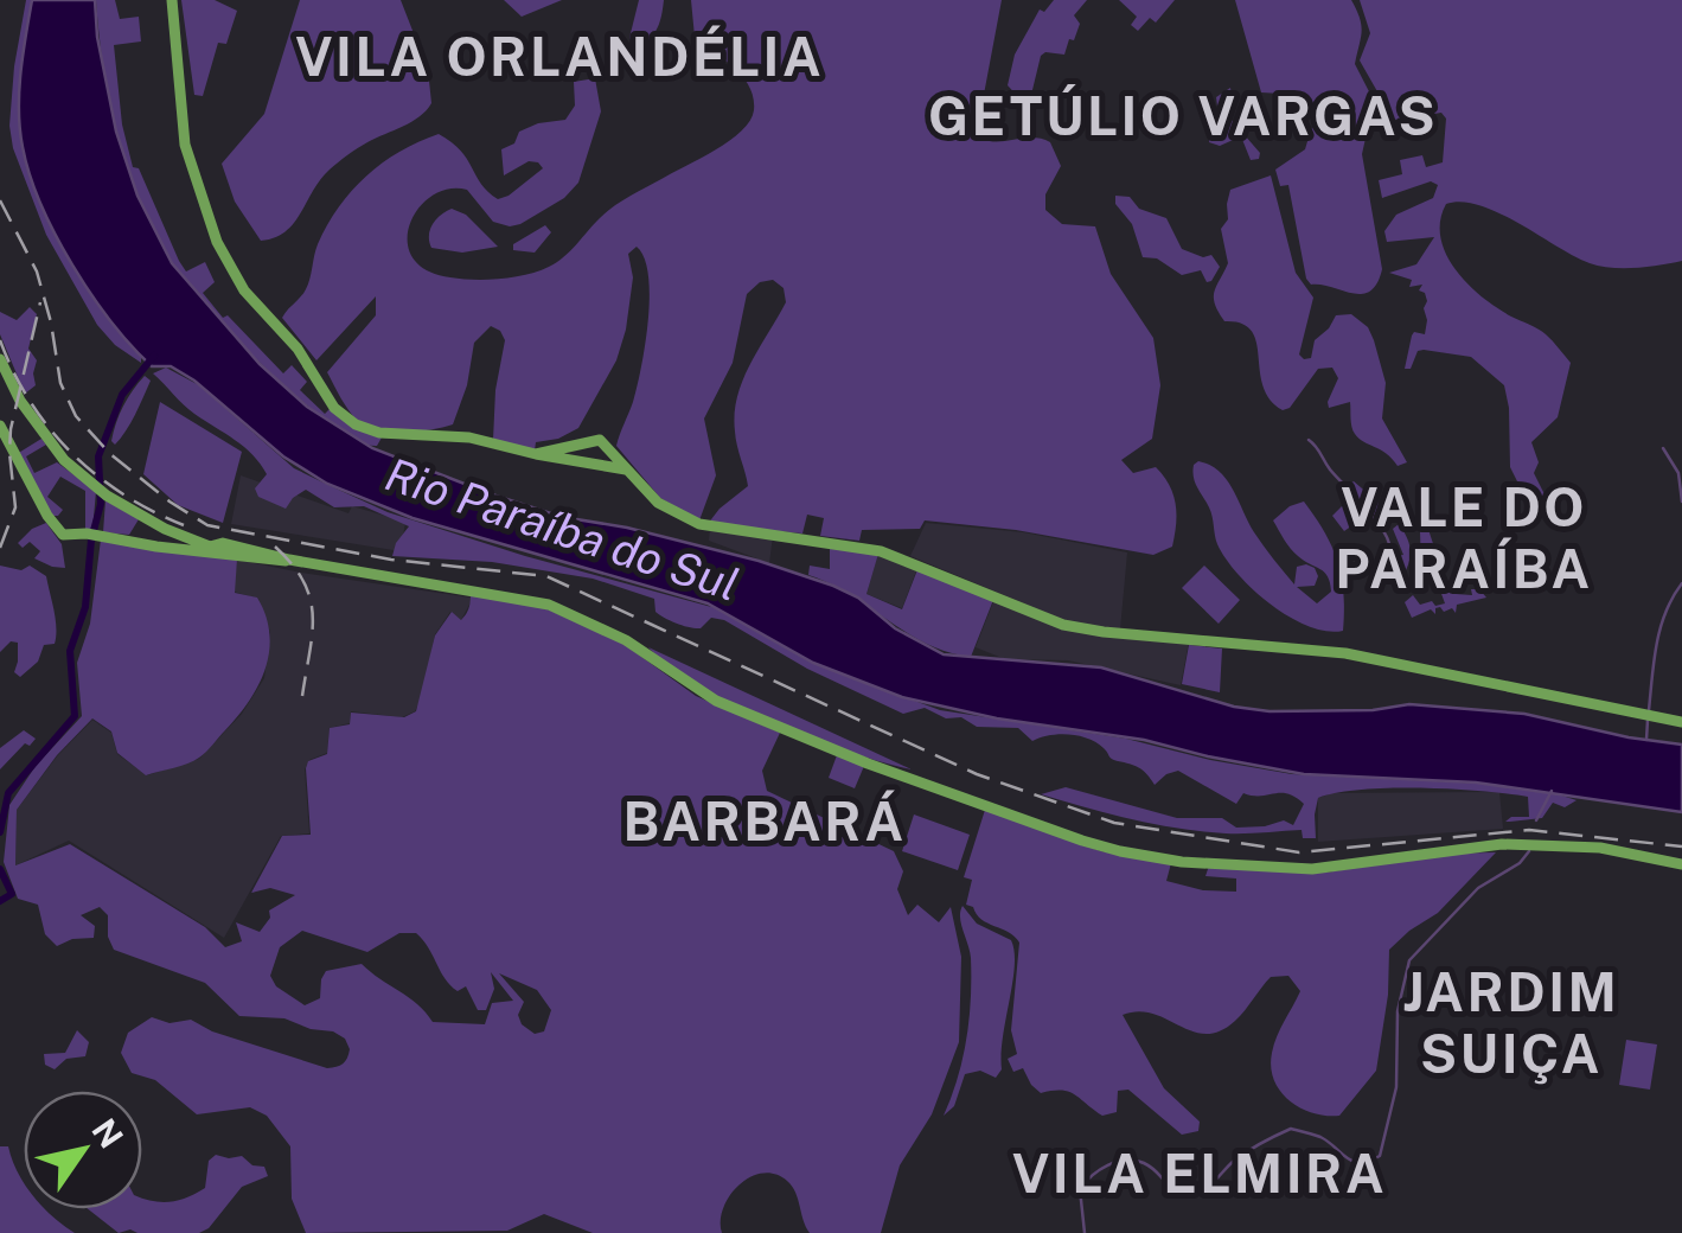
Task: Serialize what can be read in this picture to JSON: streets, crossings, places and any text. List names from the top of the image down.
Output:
{
  "districts": [
    "VILA ORLANDÉLIA",
    "GETÚLIO VARGAS",
    "VALE DO PARAÍBA",
    "BARBARÁ",
    "JARDIM SUIÇA",
    "VILA ELMIRA"
  ],
  "water": ["Rio Paraíba do Sul"],
  "north": "top right"
}
